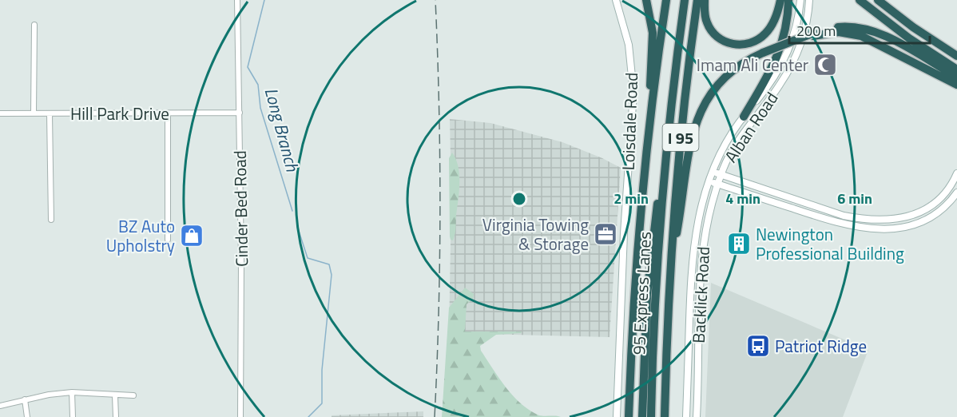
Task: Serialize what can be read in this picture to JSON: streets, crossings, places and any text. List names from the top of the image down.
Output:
{
  "streets": {
    "highway": ["I 95", "95 Express Lanes"],
    "main road": ["Loisdale Road", "Alban Road", "Backlick Road"],
    "street": ["Hill Park Drive", "Cinder Bed Road"]
  },
  "crossings": [
    ["Hill Park Drive", "Cinder Bed Road"],
    ["Alban Road", "Backlick Road"]
  ],
  "water": ["Long Branch"],
  "places": {
    "mosque": ["Imam Ali Center"],
    "office": ["Virginia Towing & Storage"],
    "shop": ["BZ Auto Upholstry"],
    "building": ["Newington Professional Building"],
    "bus stop": ["Patriot Ridge"]
  },
  "scale_bar": "200 m",
  "rings": ["2 min", "4 min", "6 min"]
}
